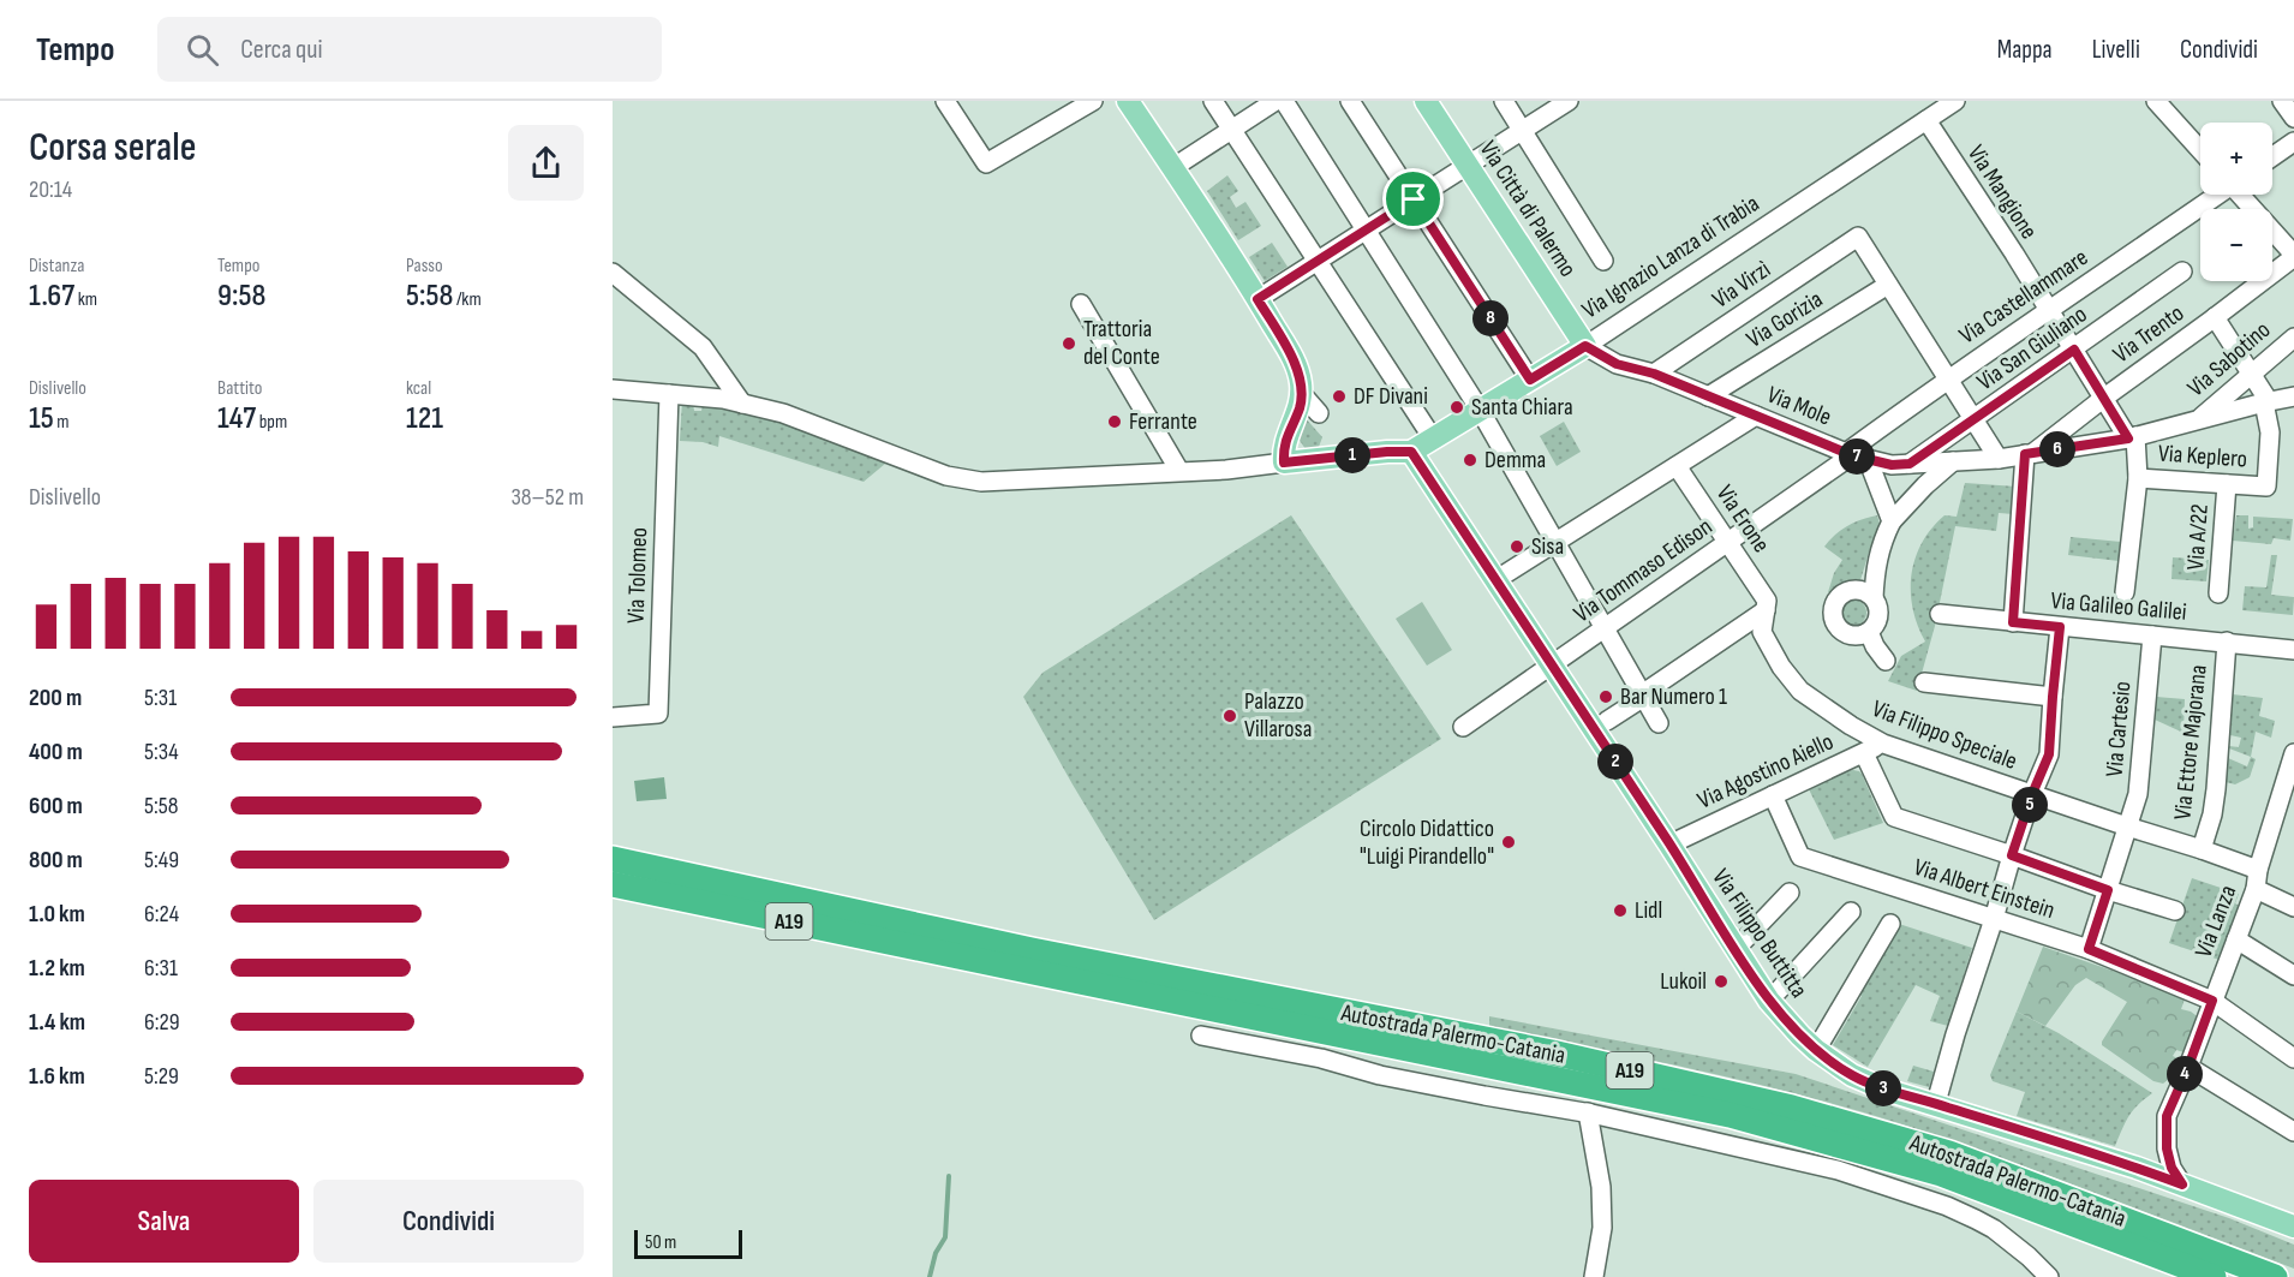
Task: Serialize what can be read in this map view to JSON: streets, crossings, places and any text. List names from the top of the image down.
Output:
{
  "streets": {
    "highway": ["A19", "Autostrada Palermo-Catania"],
    "main road": ["Via Città di Palermo", "Via Ignazio Lanza di Trabia", "Via Filippo Buttitta"],
    "street": [
      "Via Mangione",
      "Via Virzì",
      "Via Castellammare",
      "Via Gorizia",
      "Via Trento",
      "Via San Giuliano",
      "Via Sabotino",
      "Via Mole",
      "Via Keplero",
      "Via Erone",
      "Via A/22",
      "Via Tommaso Edison",
      "Via Tolomeo",
      "Via Galileo Galilei",
      "Via Cartesio",
      "Via Filippo Speciale",
      "Via Ettore Majorana",
      "Via Agostino Aiello",
      "Via Albert Einstein",
      "Via Lanza"
    ]
  },
  "crossings": [
    ["Via Mangione", "Via Ignazio Lanza di Trabia"],
    ["Via Mangione", "Via Castellammare"],
    ["Via Mangione", "Via Trento"],
    ["Via Mangione", "Via San Giuliano"],
    ["Via Mangione", "Via Mole"],
    ["Via Città di Palermo", "Via Ignazio Lanza di Trabia"],
    ["Via Città di Palermo", "Via Mole"],
    ["Via Ignazio Lanza di Trabia", "Via Mole"],
    ["Via Ignazio Lanza di Trabia", "Via Filippo Buttitta"],
    ["Via Virzì", "Via Gorizia"],
    ["Via Virzì", "Via Mole"],
    ["Via Castellammare", "Via Mole"],
    ["Via Castellammare", "Via Tommaso Edison"],
    ["Via Gorizia", "Via Mole"],
    ["Via Trento", "Via Mole"],
    ["Via San Giuliano", "Via Mole"],
    ["Via Sabotino", "Via Mole"],
    ["Via Mole", "Via Keplero"],
    ["Via Mole", "Via Tommaso Edison"],
    ["Via Keplero", "Via A/22"],
    ["Via Erone", "Via Tommaso Edison"],
    ["Via Erone", "Via Filippo Speciale"],
    ["Via Tommaso Edison", "Via Filippo Buttitta"],
    ["Via Galileo Galilei", "Via Cartesio"],
    ["Via Galileo Galilei", "Via Ettore Majorana"],
    ["Via Cartesio", "Via Filippo Speciale"],
    ["Via Cartesio", "Via Albert Einstein"],
    ["Via Filippo Speciale", "Via Ettore Majorana"],
    ["Via Filippo Speciale", "Via Agostino Aiello"],
    ["Via Filippo Speciale", "Via Lanza"],
    ["Via Agostino Aiello", "Via Albert Einstein"],
    ["Via Agostino Aiello", "Via Filippo Buttitta"],
    ["Via Albert Einstein", "Via Lanza"],
    ["Via Lanza", "Via Filippo Buttitta"]
  ],
  "places": [
    "Trattoria del Conte",
    "DF Divani",
    "Santa Chiara",
    "Ferrante",
    "Demma",
    "Sisa",
    "Bar Numero 1",
    "Palazzo Villarosa",
    "Circolo Didattico \"Luigi Pirandello\"",
    "Lidl",
    "Lukoil"
  ],
  "scale_bar": "50 m",
  "page": {
    "header": "Tempo",
    "search": "Cerca qui",
    "nav": ["Mappa", "Livelli", "Condividi"],
    "heading": ["Corsa serale", "20:14"],
    "map_buttons": ["+", "−"],
    "stats": [
      ["Distanza", "1.67 km"],
      ["Tempo", "9:58"],
      ["Passo", "5:58 /km"],
      ["Dislivello", "15 m"],
      ["Battito", "147 bpm"],
      ["kcal", "121"]
    ],
    "pins": [
      "8",
      "6",
      "1",
      "7",
      "2",
      "5",
      "4",
      "3"
    ],
    "chart": ["Dislivello", "38–52 m"],
    "list": [
      {
        "name": "200 m",
        "note": "5:31"
      },
      {
        "name": "400 m",
        "note": "5:34"
      },
      {
        "name": "600 m",
        "note": "5:58"
      },
      {
        "name": "800 m",
        "note": "5:49"
      },
      {
        "name": "1.0 km",
        "note": "6:24"
      },
      {
        "name": "1.2 km",
        "note": "6:31"
      },
      {
        "name": "1.4 km",
        "note": "6:29"
      },
      {
        "name": "1.6 km",
        "note": "5:29"
      }
    ],
    "buttons": ["Salva", "Condividi"],
    "scale": "50 m"
  }
}
